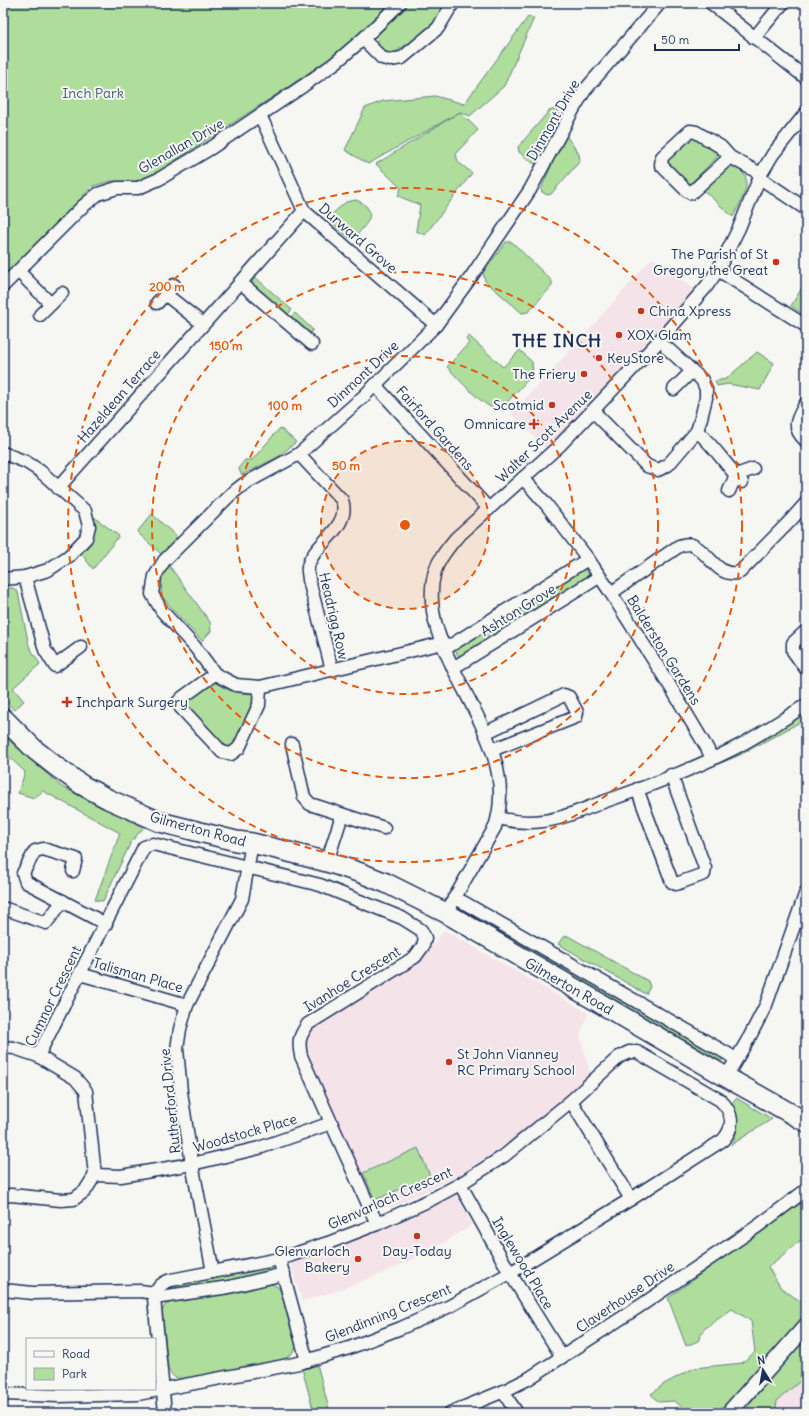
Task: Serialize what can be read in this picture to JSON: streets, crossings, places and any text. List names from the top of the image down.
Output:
{
  "streets": {
    "main road": ["Gilmerton Road"],
    "street": [
      "Dinmont Drive",
      "Glenallan Drive",
      "Durward Grove",
      "Hazeldean Terrace",
      "Fairford Gardens",
      "Walter Scott Avenue",
      "Ashton Grove",
      "Headrigg Row",
      "Balderston Gardens",
      "Talisman Place",
      "Ivanhoe Crescent",
      "Cumnor Crescent",
      "Rutherford Drive",
      "Woodstock Place",
      "Glenvarloch Crescent",
      "Inglewood Place",
      "Claverhouse Drive",
      "Glendinning Crescent"
    ]
  },
  "crossings": [
    ["Dinmont Drive", "Durward Grove"],
    ["Dinmont Drive", "Fairford Gardens"],
    ["Dinmont Drive", "Walter Scott Avenue"],
    ["Dinmont Drive", "Ashton Grove"],
    ["Dinmont Drive", "Headrigg Row"],
    ["Glenallan Drive", "Durward Grove"],
    ["Durward Grove", "Hazeldean Terrace"],
    ["Fairford Gardens", "Walter Scott Avenue"],
    ["Walter Scott Avenue", "Ashton Grove"],
    ["Walter Scott Avenue", "Balderston Gardens"],
    ["Walter Scott Avenue", "Gilmerton Road"],
    ["Ashton Grove", "Balderston Gardens"],
    ["Gilmerton Road", "Rutherford Drive"],
    ["Talisman Place", "Cumnor Crescent"],
    ["Talisman Place", "Rutherford Drive"],
    ["Ivanhoe Crescent", "Cumnor Crescent"],
    ["Ivanhoe Crescent", "Rutherford Drive"],
    ["Ivanhoe Crescent", "Woodstock Place"],
    ["Ivanhoe Crescent", "Glenvarloch Crescent"],
    ["Cumnor Crescent", "Rutherford Drive"],
    ["Cumnor Crescent", "Woodstock Place"],
    ["Rutherford Drive", "Woodstock Place"],
    ["Rutherford Drive", "Glenvarloch Crescent"],
    ["Glenvarloch Crescent", "Inglewood Place"],
    ["Glenvarloch Crescent", "Glendinning Crescent"],
    ["Inglewood Place", "Claverhouse Drive"],
    ["Inglewood Place", "Glendinning Crescent"]
  ],
  "districts": ["THE INCH"],
  "parks": ["Inch Park"],
  "places": {
    "other": [
      "The Parish of St Gregory the Great",
      "China Xpress",
      "XOX Glam",
      "KeyStore",
      "The Friery",
      "Scotmid",
      "St John Vianney RC Primary School",
      "Day-Today",
      "Glenvarloch Bakery"
    ],
    "health": ["Omnicare", "Inchpark Surgery"]
  },
  "legend": ["Road", "Park"],
  "scale_bar": "50 m",
  "north": "top",
  "rings": [
    "200 m",
    "150 m",
    "100 m",
    "50 m"
  ]
}
